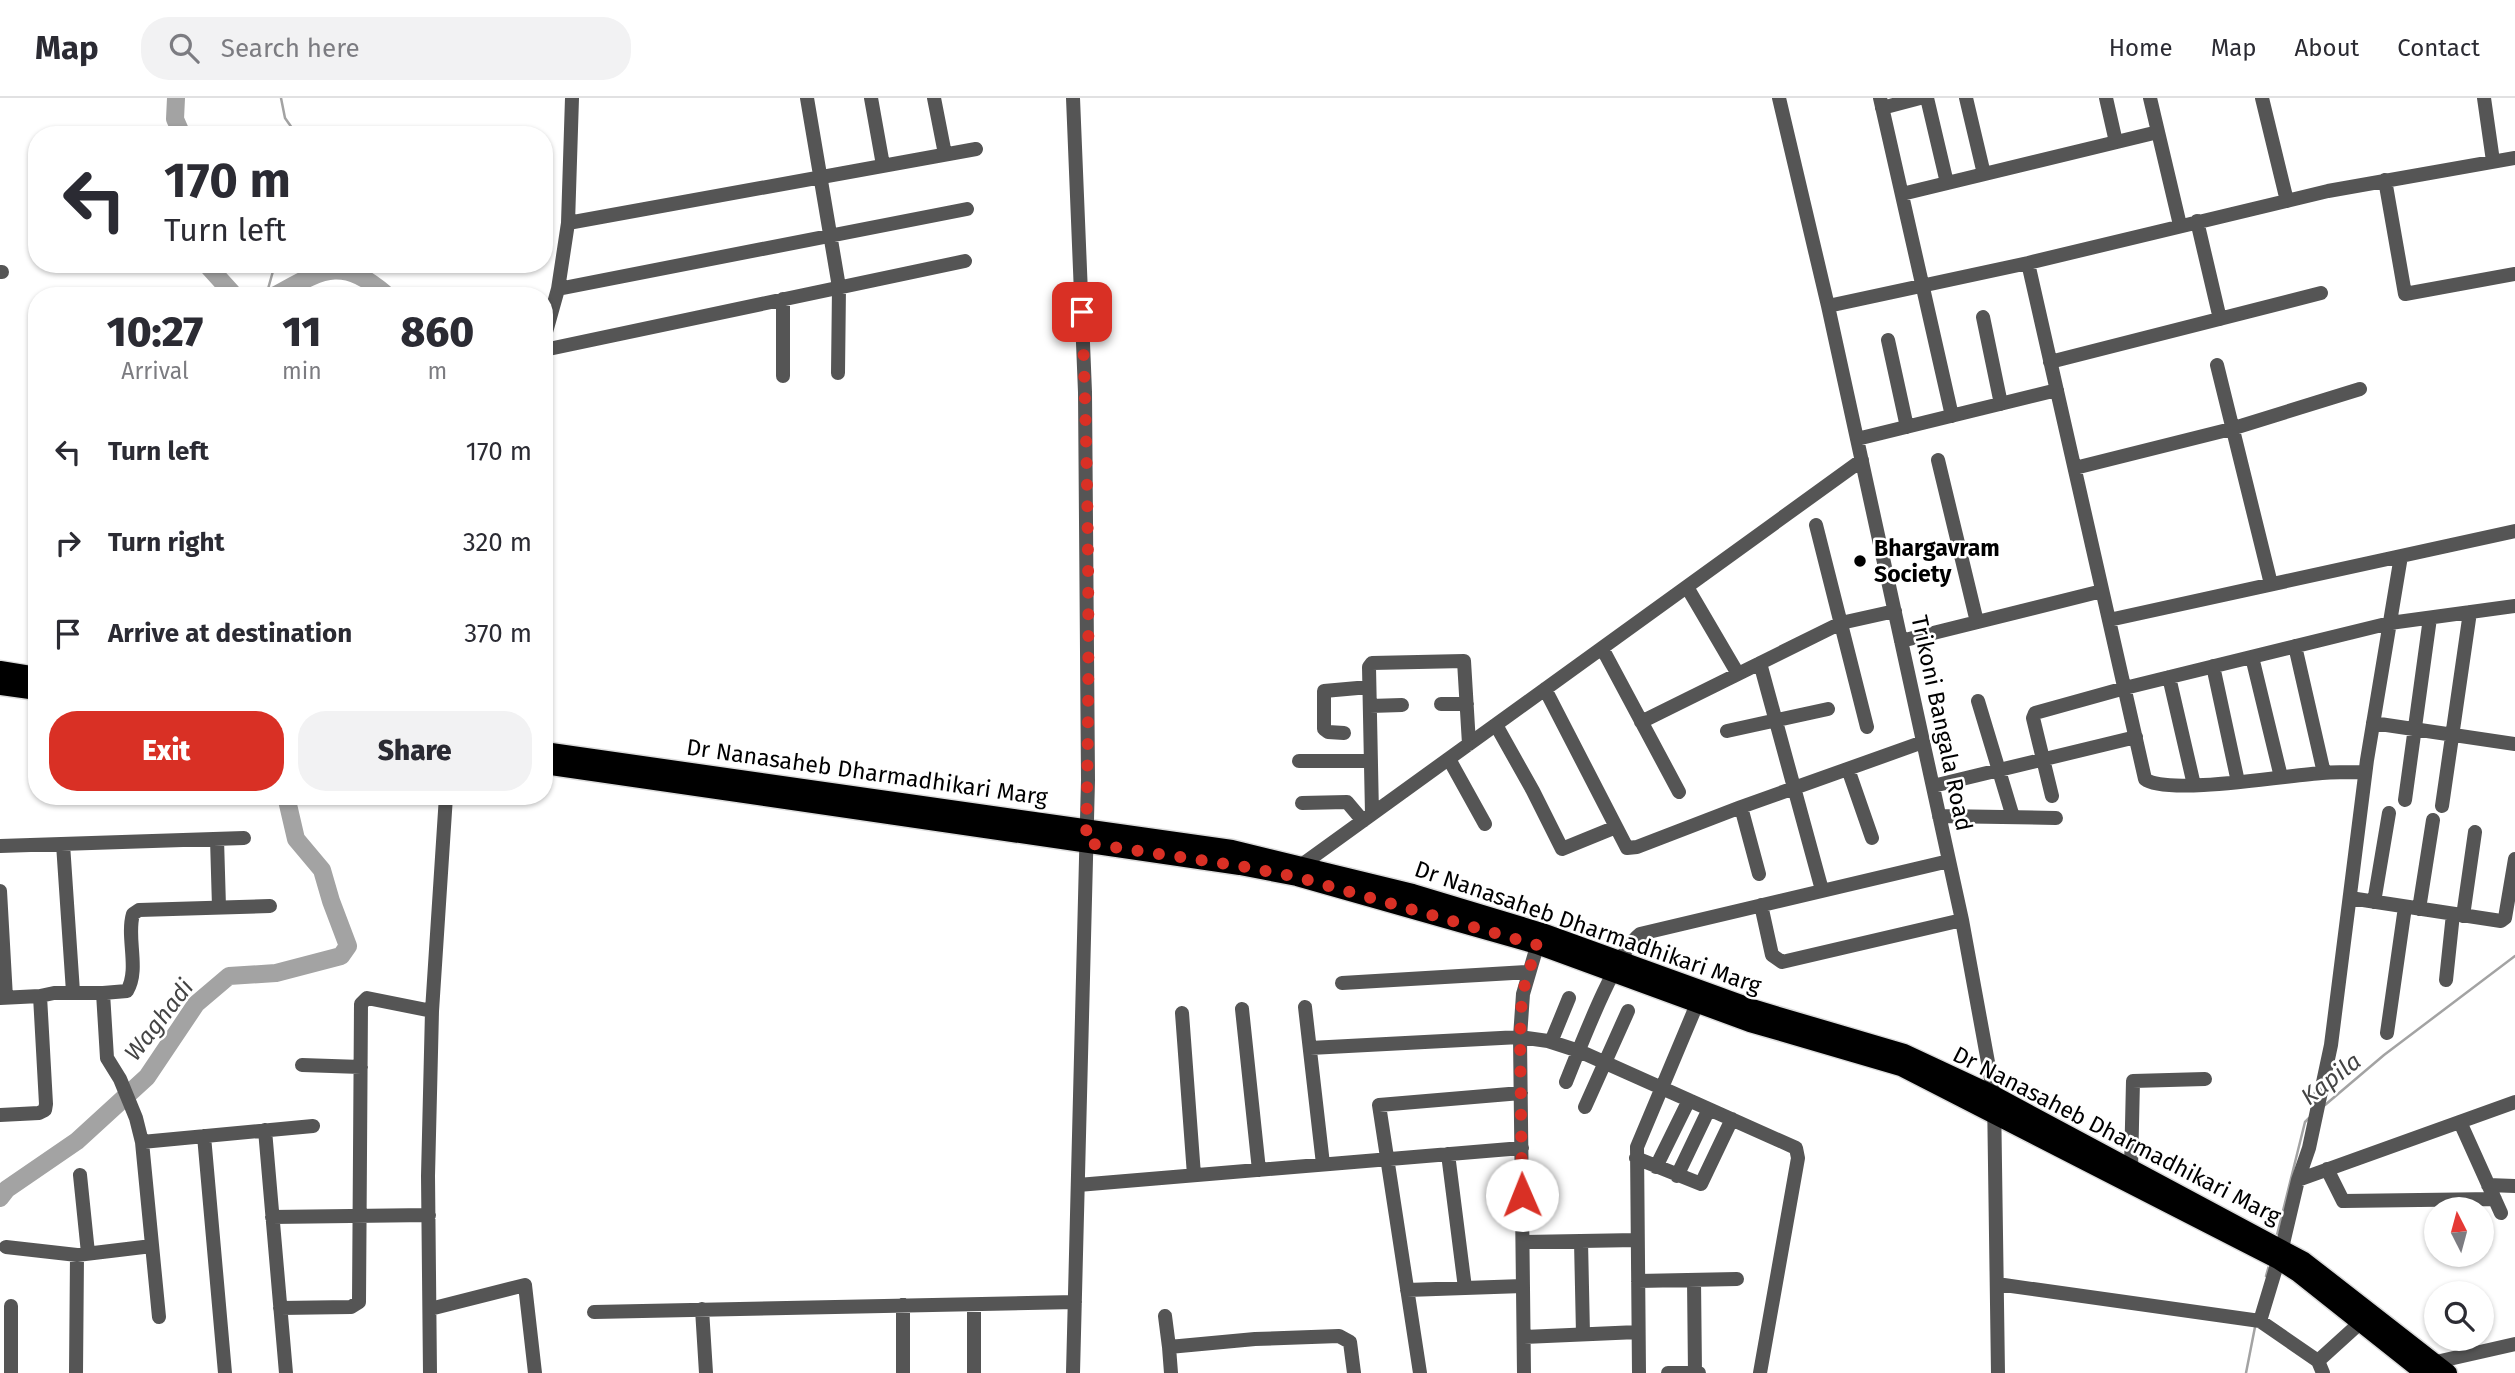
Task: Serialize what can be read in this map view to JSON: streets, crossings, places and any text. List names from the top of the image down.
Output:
{
  "streets": {
    "main road": ["Dr Nanasaheb Dharmadhikari Marg"],
    "street": ["Trikoni Bangala Road"]
  },
  "crossings": [
    ["Trikoni Bangala Road", "Dr Nanasaheb Dharmadhikari Marg"]
  ],
  "water": ["Waghadi", "Kapila"],
  "places": ["Bhargavram Society"],
  "north": "top",
  "page": {
    "header": "Map",
    "search": "Search here",
    "nav": [
      "Home",
      "Map",
      "About",
      "Contact"
    ],
    "turn": ["170 m", "Turn left"],
    "eta": [
      "10:27",
      "Arrival",
      "11",
      "min",
      "860",
      "m"
    ],
    "list": [
      {
        "name": "Turn left",
        "value": "170 m"
      },
      {
        "name": "Turn right",
        "value": "320 m"
      },
      {
        "name": "Arrive at destination",
        "value": "370 m"
      }
    ],
    "buttons": ["Exit", "Share"]
  }
}
